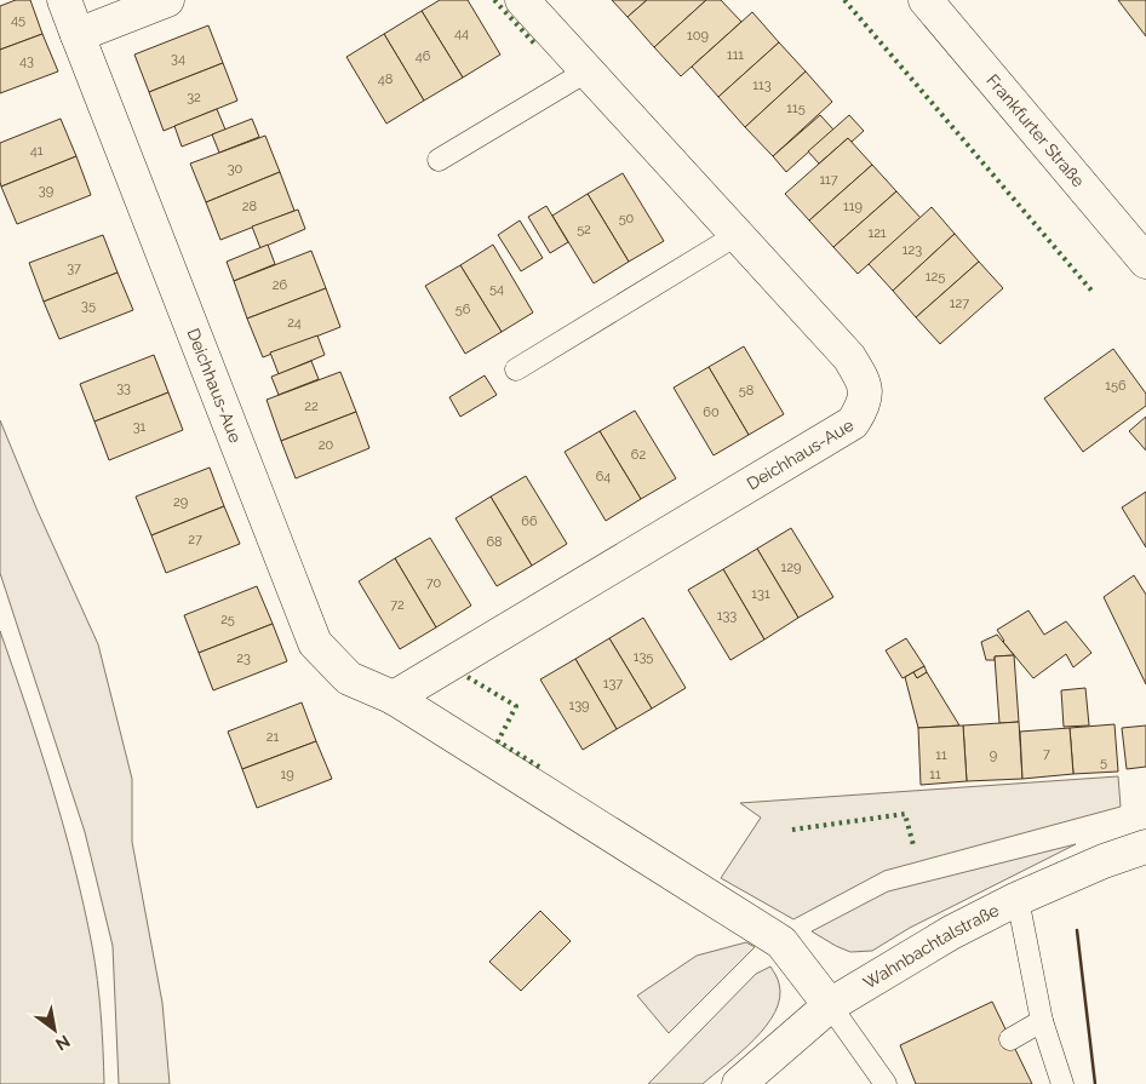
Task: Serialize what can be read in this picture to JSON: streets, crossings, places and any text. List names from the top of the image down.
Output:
{
  "streets": {
    "street": ["Frankfurter Straße", "Deichhaus-Aue", "Wahnbachtalstraße"]
  },
  "crossings": [
    ["Deichhaus-Aue", "Wahnbachtalstraße"]
  ],
  "house_numbers": [
    "45",
    "44",
    "109",
    "111",
    "46",
    "34",
    "43",
    "48",
    "113",
    "32",
    "115",
    "41",
    "30",
    "117",
    "39",
    "28",
    "119",
    "50",
    "52",
    "121",
    "123",
    "37",
    "125",
    "26",
    "54",
    "127",
    "35",
    "56",
    "24",
    "156",
    "33",
    "58",
    "22",
    "60",
    "31",
    "20",
    "62",
    "64",
    "29",
    "66",
    "27",
    "68",
    "129",
    "70",
    "131",
    "72",
    "133",
    "25",
    "135",
    "23",
    "137",
    "139",
    "21",
    "7",
    "11",
    "9",
    "5",
    "19",
    "11"
  ],
  "north": "bottom right"
}
